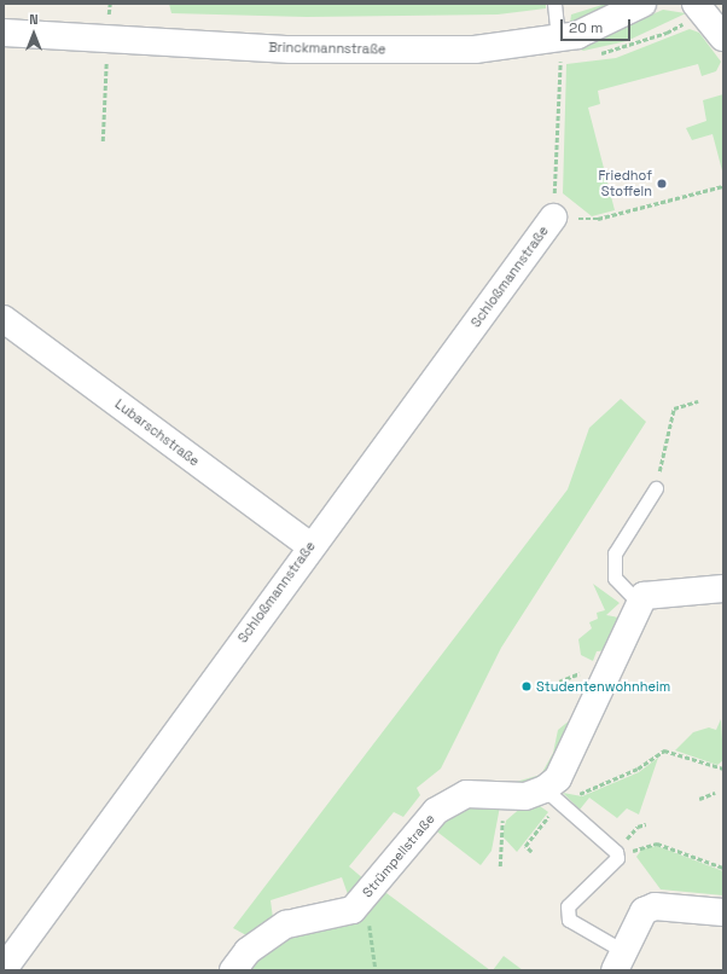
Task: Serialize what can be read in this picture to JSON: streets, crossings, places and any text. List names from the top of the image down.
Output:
{
  "streets": {
    "street": [
      "Brinckmannstraße",
      "Schloßmannstraße",
      "Lubarschstraße",
      "Strümpellstraße"
    ]
  },
  "crossings": [
    ["Schloßmannstraße", "Lubarschstraße"]
  ],
  "places": ["Friedhof Stoffeln", "Studentenwohnheim"],
  "scale_bar": "20 m",
  "north": "top"
}
